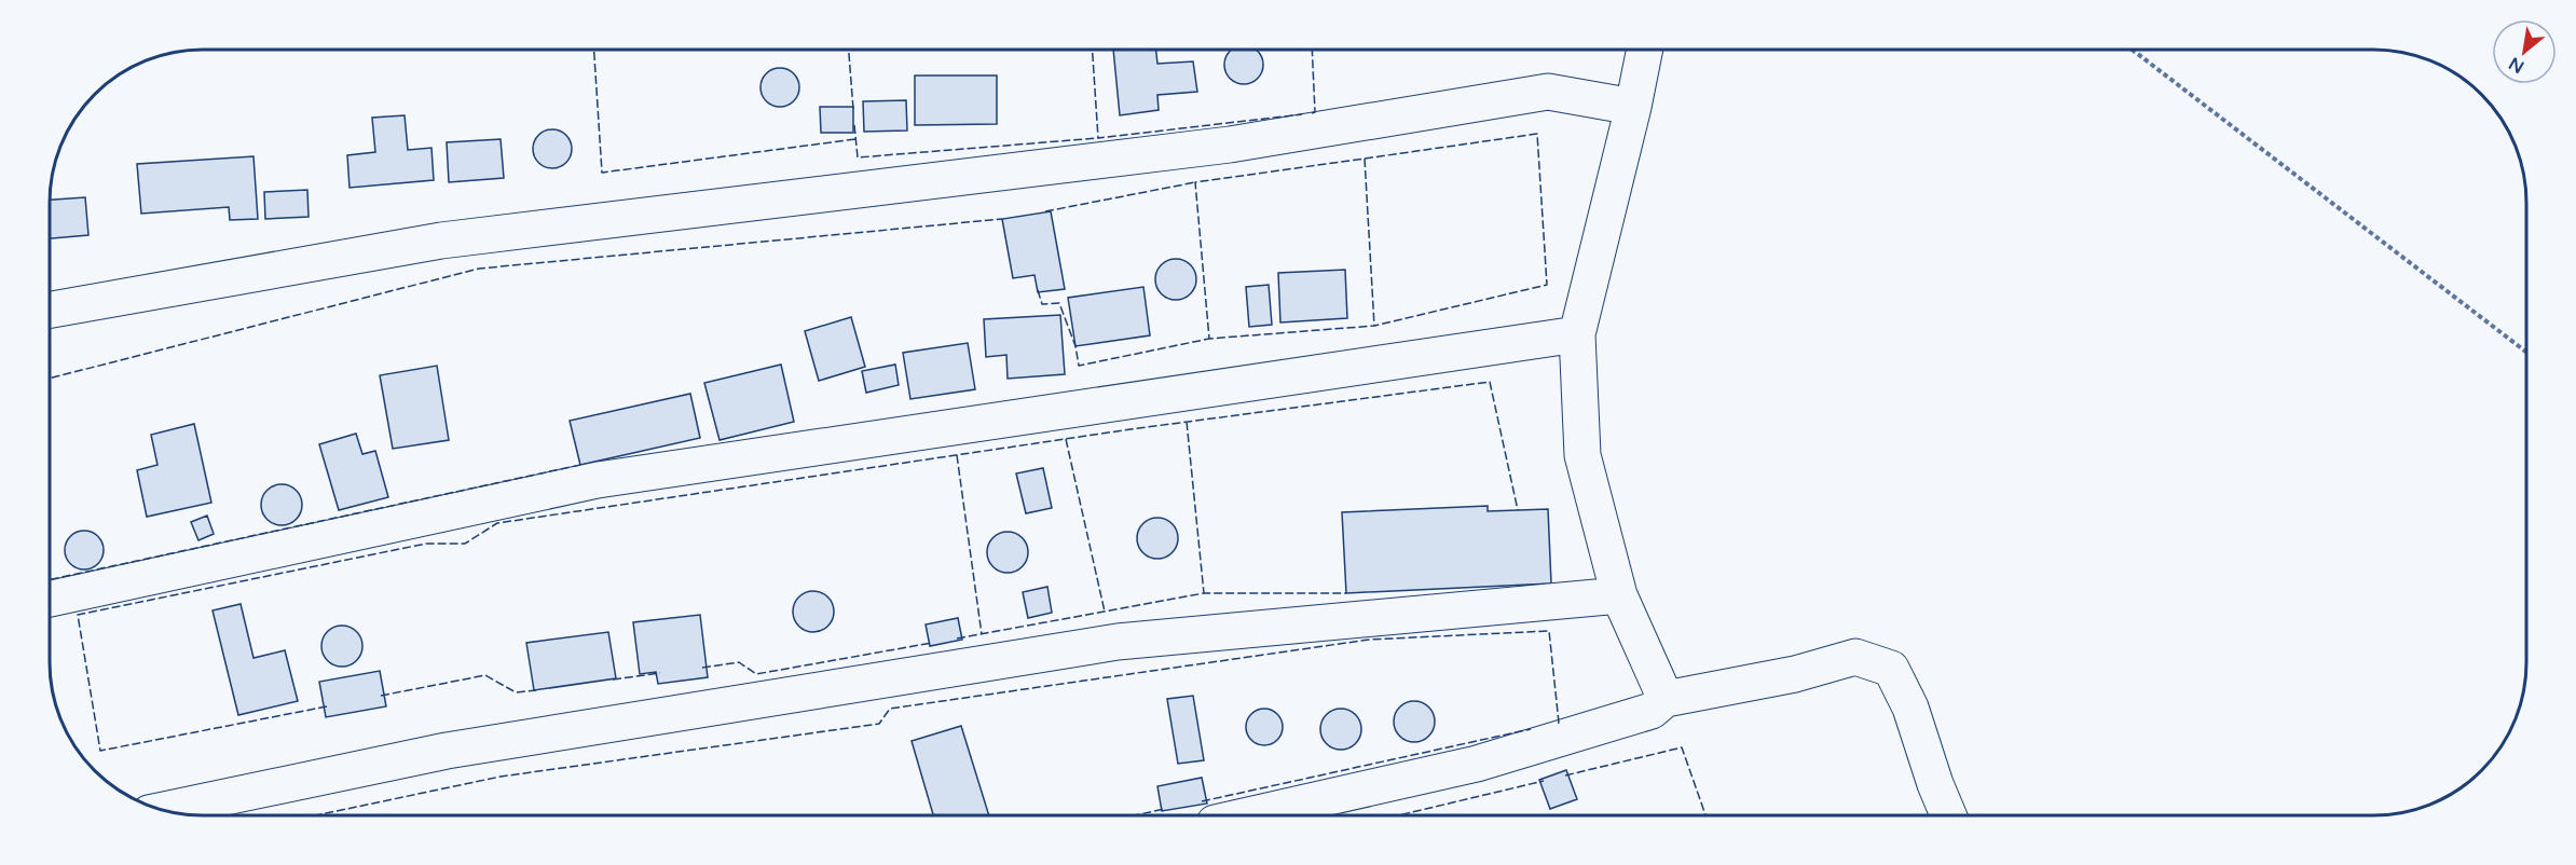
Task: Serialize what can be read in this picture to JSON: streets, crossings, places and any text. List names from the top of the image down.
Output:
{
  "north": "bottom left"
}
